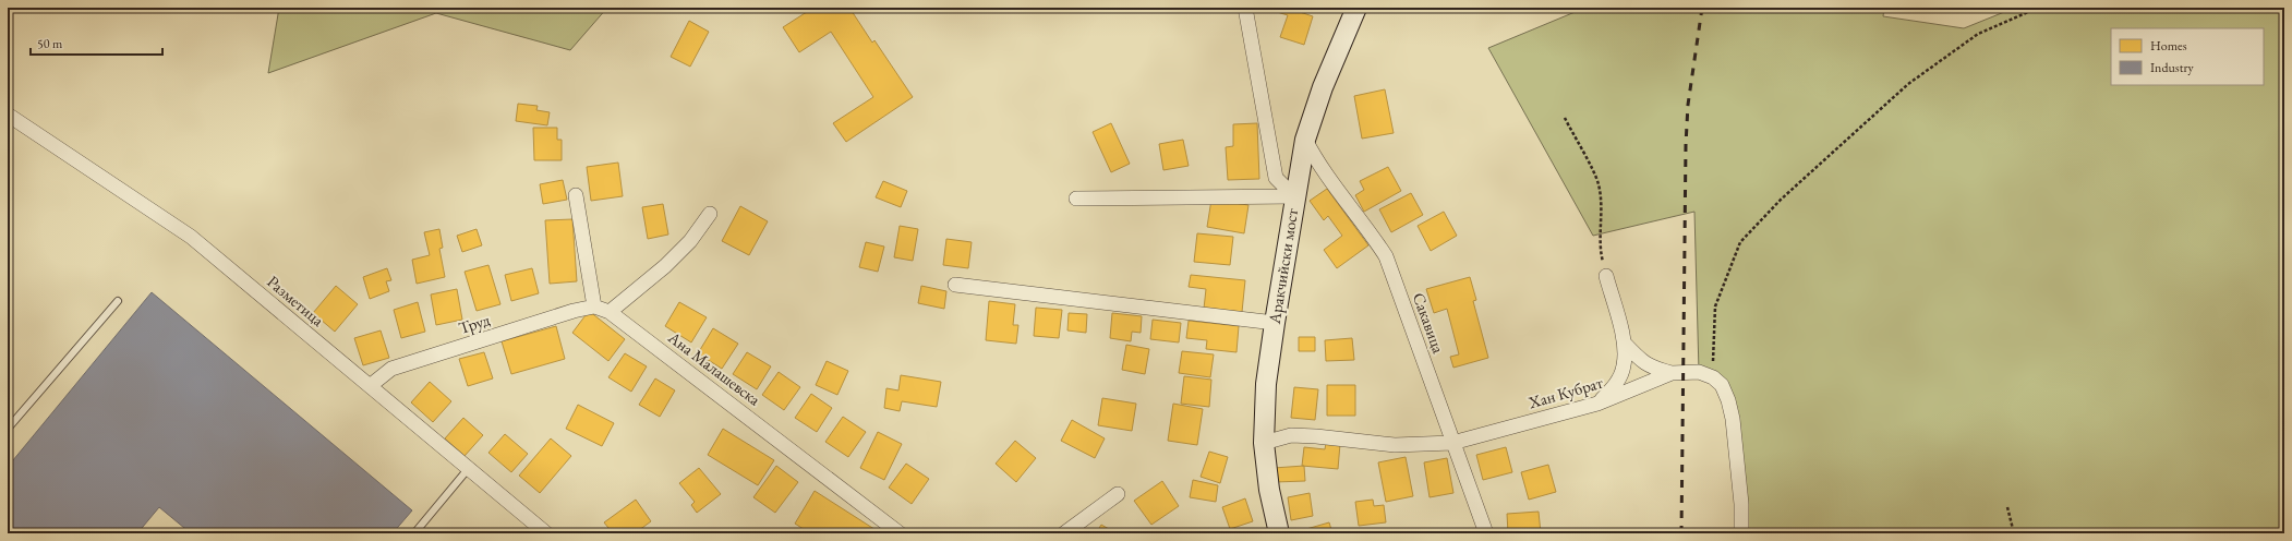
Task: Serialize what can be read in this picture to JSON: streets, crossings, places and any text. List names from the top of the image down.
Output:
{
  "streets": {
    "main road": ["Аракчийски мост"],
    "street": [
      "Разметица",
      "Сакавица",
      "Труд",
      "Ана Малашевска",
      "Хан Кубрат"
    ]
  },
  "crossings": [
    ["Аракчийски мост", "Сакавица"],
    ["Аракчийски мост", "Хан Кубрат"],
    ["Разметица", "Труд"],
    ["Сакавица", "Хан Кубрат"],
    ["Труд", "Ана Малашевска"]
  ],
  "legend": ["Homes", "Industry"],
  "scale_bar": "50 m"
}
